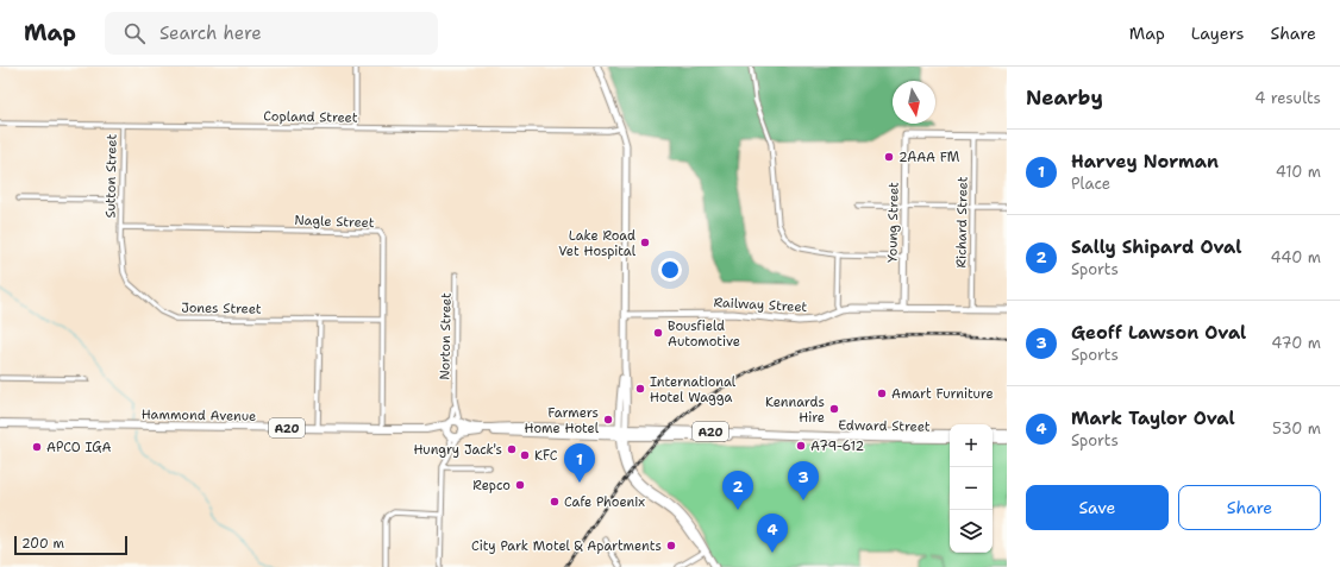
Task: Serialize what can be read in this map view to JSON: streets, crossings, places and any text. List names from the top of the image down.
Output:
{
  "streets": {
    "highway": ["Hammond Avenue", "Edward Street", "A20"],
    "street": [
      "Copland Street",
      "Sutton Street",
      "Nagle Street",
      "Young Street",
      "Richard Street",
      "Railway Street",
      "Jones Street",
      "Norton Street"
    ]
  },
  "crossings": [
    ["Copland Street", "Sutton Street"],
    ["Sutton Street", "Nagle Street"],
    ["Sutton Street", "Jones Street"],
    ["Nagle Street", "Jones Street"],
    ["Nagle Street", "Hammond Avenue"],
    ["Young Street", "Richard Street"],
    ["Young Street", "Railway Street"],
    ["Richard Street", "Railway Street"],
    ["Norton Street", "Hammond Avenue"],
    ["Hammond Avenue", "Edward Street"],
    ["Hammond Avenue", "A20"],
    ["Edward Street", "A20"]
  ],
  "places": [
    "2AAA FM",
    "Lake Road Vet Hospital",
    "Bousfield Automotive",
    "International Hotel Wagga",
    "Amart Furniture",
    "Kennards Hire",
    "Farmers Home Hotel",
    "A79-612",
    "APCO IGA",
    "Hungry Jack's",
    "KFC",
    "Repco",
    "Cafe Phoenix",
    "City Park Motel & Apartments"
  ],
  "scale_bar": "200 m",
  "north": "bottom",
  "page": {
    "header": "Map",
    "search": "Search here",
    "nav": ["Map", "Layers", "Share"],
    "heading": ["Nearby", "4 results"],
    "list": [
      {
        "mark": "1",
        "name": "Harvey Norman",
        "note": "Place",
        "value": "410 m"
      },
      {
        "mark": "2",
        "name": "Sally Shipard Oval",
        "note": "Sports",
        "value": "440 m"
      },
      {
        "mark": "3",
        "name": "Geoff Lawson Oval",
        "note": "Sports",
        "value": "470 m"
      },
      {
        "mark": "4",
        "name": "Mark Taylor Oval",
        "note": "Sports",
        "value": "530 m"
      }
    ],
    "map_buttons": ["+", "−"],
    "pins": [
      "1",
      "3",
      "2",
      "4"
    ],
    "buttons": ["Save", "Share"],
    "scale": "200 m"
  }
}
